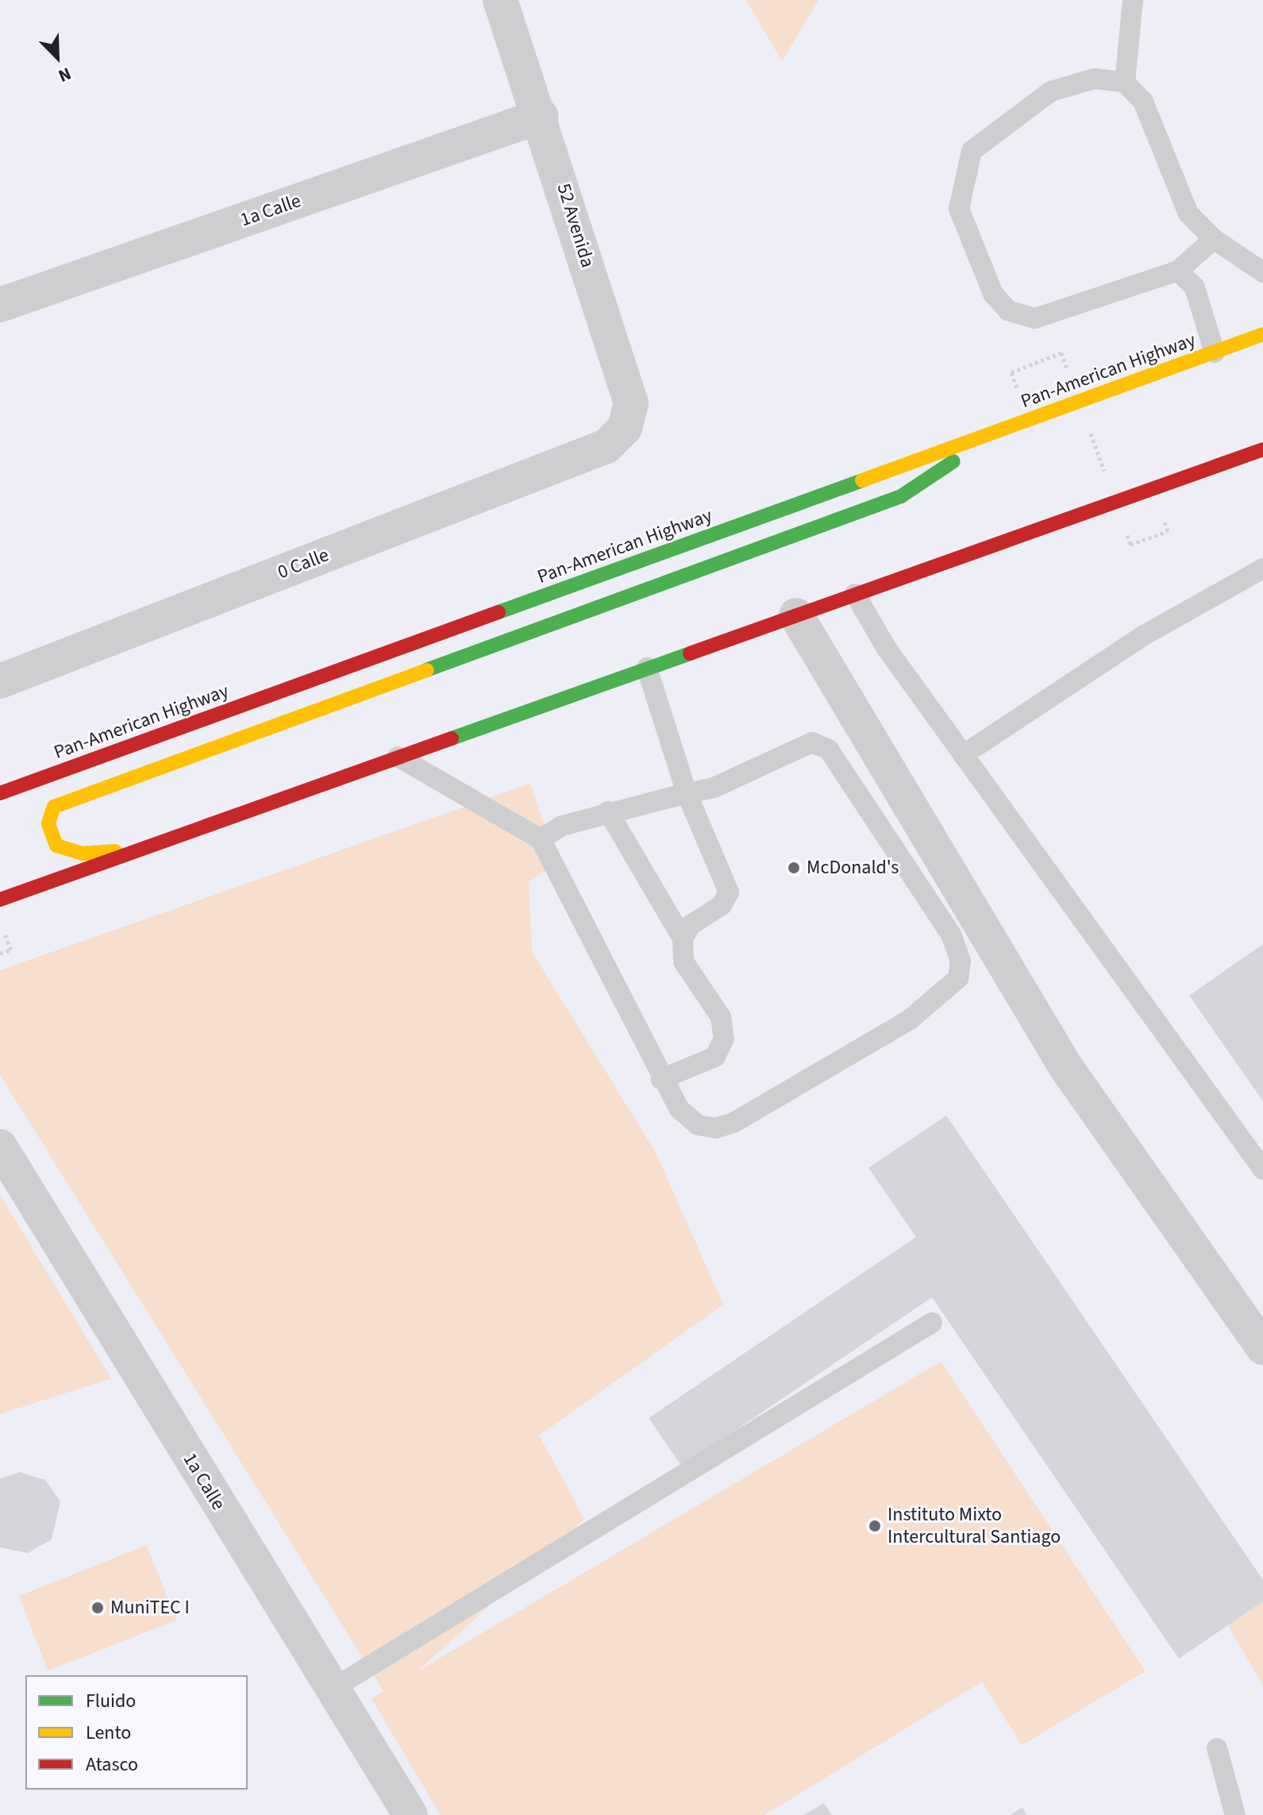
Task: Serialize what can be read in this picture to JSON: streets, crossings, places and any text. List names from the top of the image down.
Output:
{
  "streets": {
    "highway": ["Pan-American Highway"],
    "street": ["1a Calle", "52 Avenida", "0 Calle"]
  },
  "crossings": [
    ["1a Calle", "52 Avenida"],
    ["52 Avenida", "0 Calle"]
  ],
  "places": ["McDonald's", "Instituto Mixto Intercultural Santiago", "MuniTEC I"],
  "legend": ["Fluido", "Lento", "Atasco"],
  "north": "bottom right"
}
